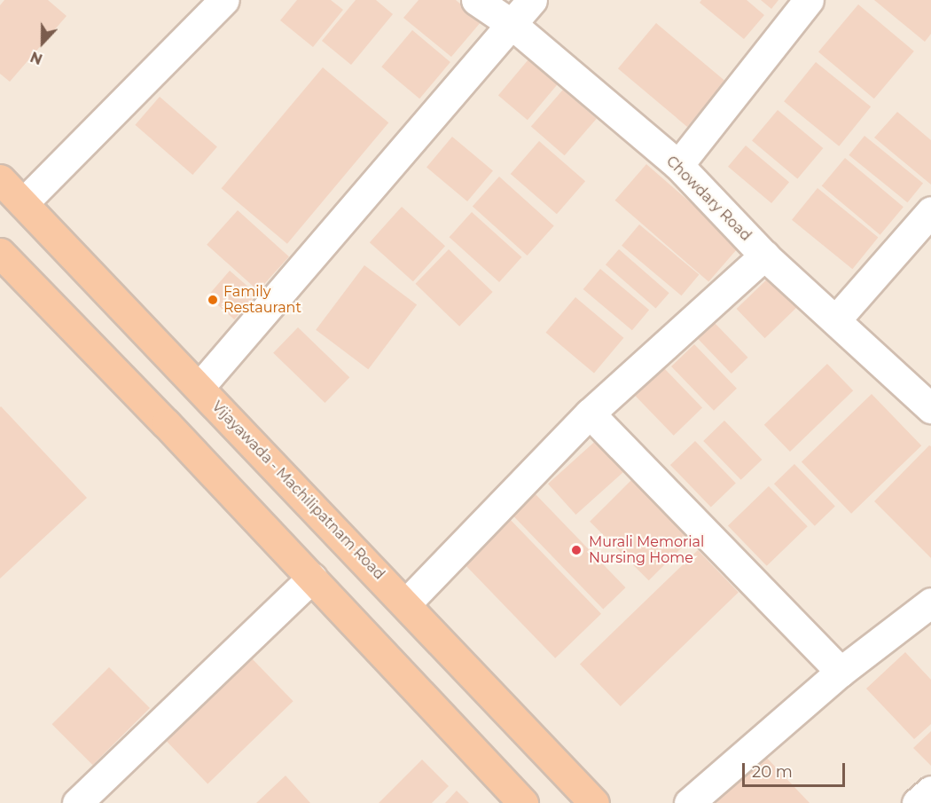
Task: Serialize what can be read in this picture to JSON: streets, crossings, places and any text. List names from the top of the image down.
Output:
{
  "streets": {
    "highway": ["Vijayawada - Machilipatnam Road"],
    "street": ["Chowdary Road"]
  },
  "places": ["Family Restaurant", "Murali Memorial Nursing Home"],
  "scale_bar": "20 m",
  "north": "bottom"
}
